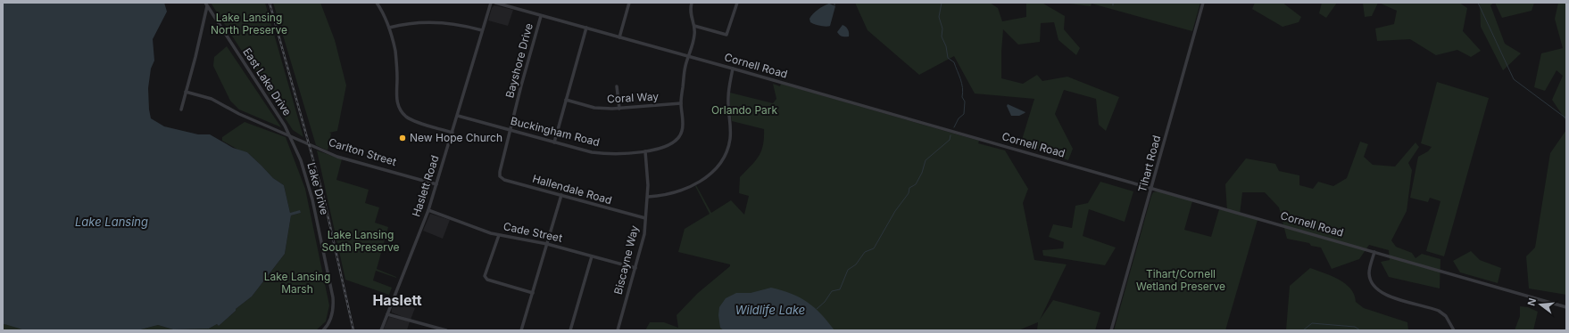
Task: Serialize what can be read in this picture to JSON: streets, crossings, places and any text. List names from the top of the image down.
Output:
{
  "streets": {
    "street": [
      "Bayshore Drive",
      "Cornell Road",
      "East Lake Drive",
      "Coral Way",
      "Buckingham Road",
      "Carlton Street",
      "Tihart Road",
      "Haslett Road",
      "Lake Drive",
      "Hallendale Road",
      "Cade Street",
      "Biscayne Way"
    ]
  },
  "crossings": [
    ["Bayshore Drive", "Cornell Road"],
    ["Bayshore Drive", "Buckingham Road"],
    ["Bayshore Drive", "Hallendale Road"],
    ["Cornell Road", "Buckingham Road"],
    ["Cornell Road", "Tihart Road"],
    ["East Lake Drive", "Carlton Street"],
    ["East Lake Drive", "Lake Drive"],
    ["Coral Way", "Buckingham Road"],
    ["Buckingham Road", "Haslett Road"],
    ["Buckingham Road", "Biscayne Way"],
    ["Carlton Street", "Haslett Road"],
    ["Carlton Street", "Lake Drive"],
    ["Haslett Road", "Cade Street"],
    ["Hallendale Road", "Biscayne Way"],
    ["Cade Street", "Biscayne Way"]
  ],
  "districts": ["Haslett"],
  "water": ["Lake Lansing", "Wildlife Lake"],
  "parks": [
    "Lake Lansing North Preserve",
    "Orlando Park",
    "Lake Lansing South Preserve",
    "Tihart/Cornell Wetland Preserve",
    "Lake Lansing Marsh"
  ],
  "places": ["New Hope Church"],
  "north": "left"
}
